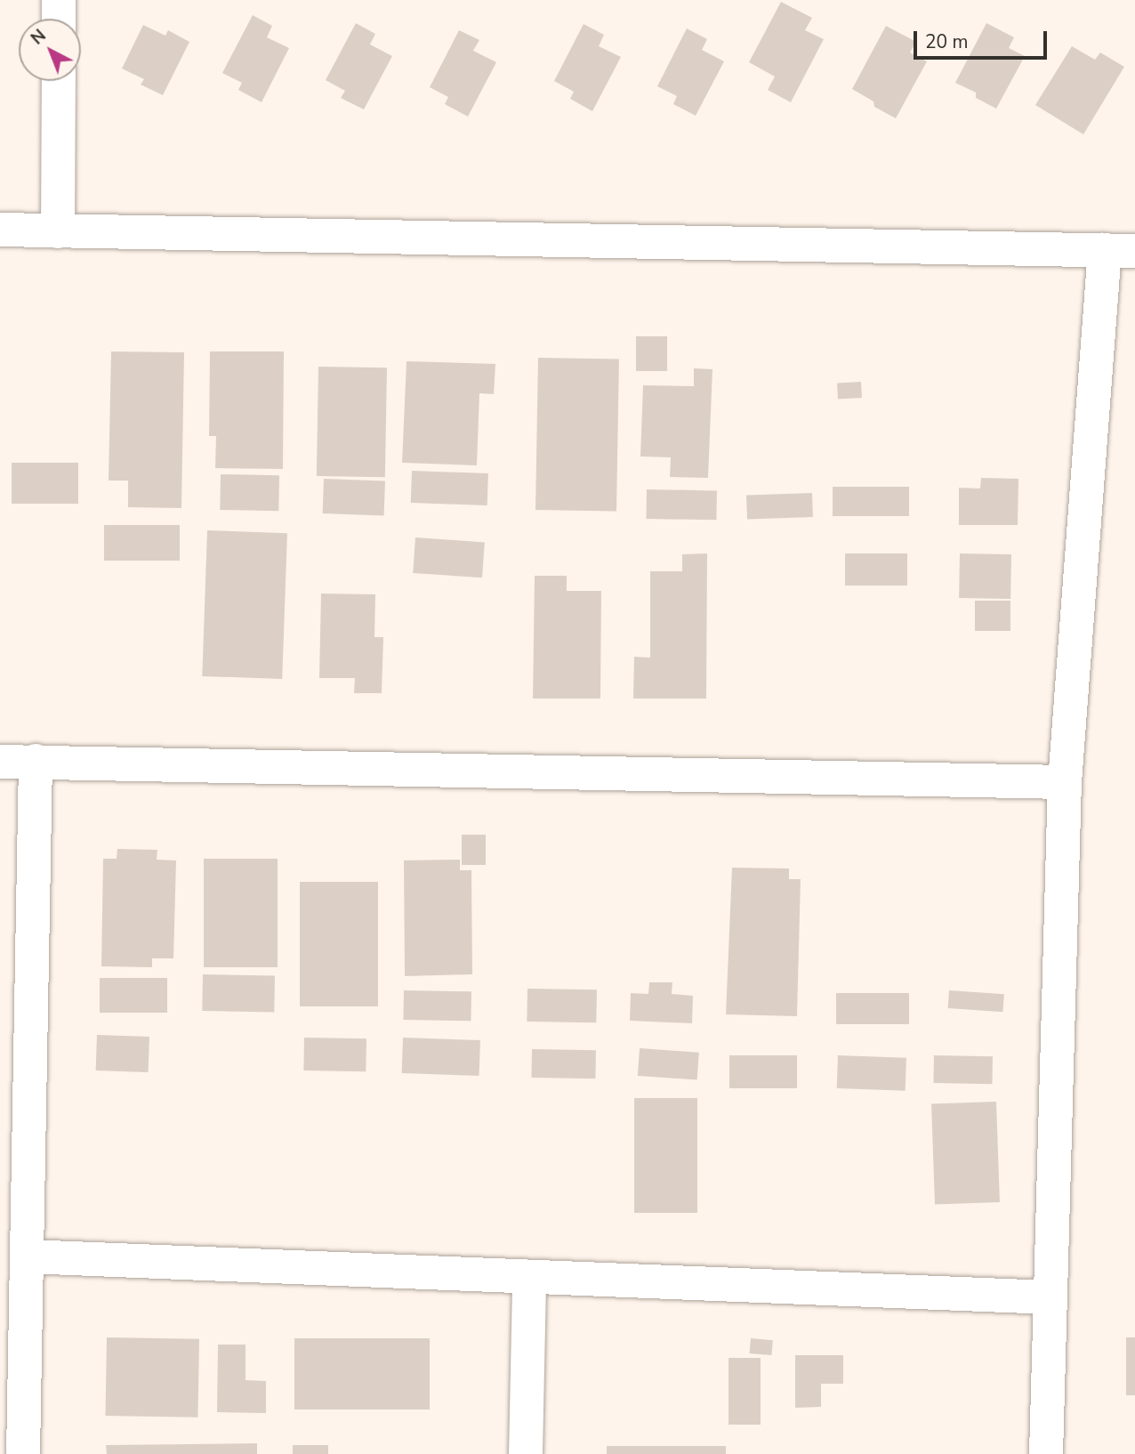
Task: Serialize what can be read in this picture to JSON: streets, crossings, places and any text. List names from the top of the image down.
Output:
{
  "scale_bar": "20 m",
  "north": "top left"
}
